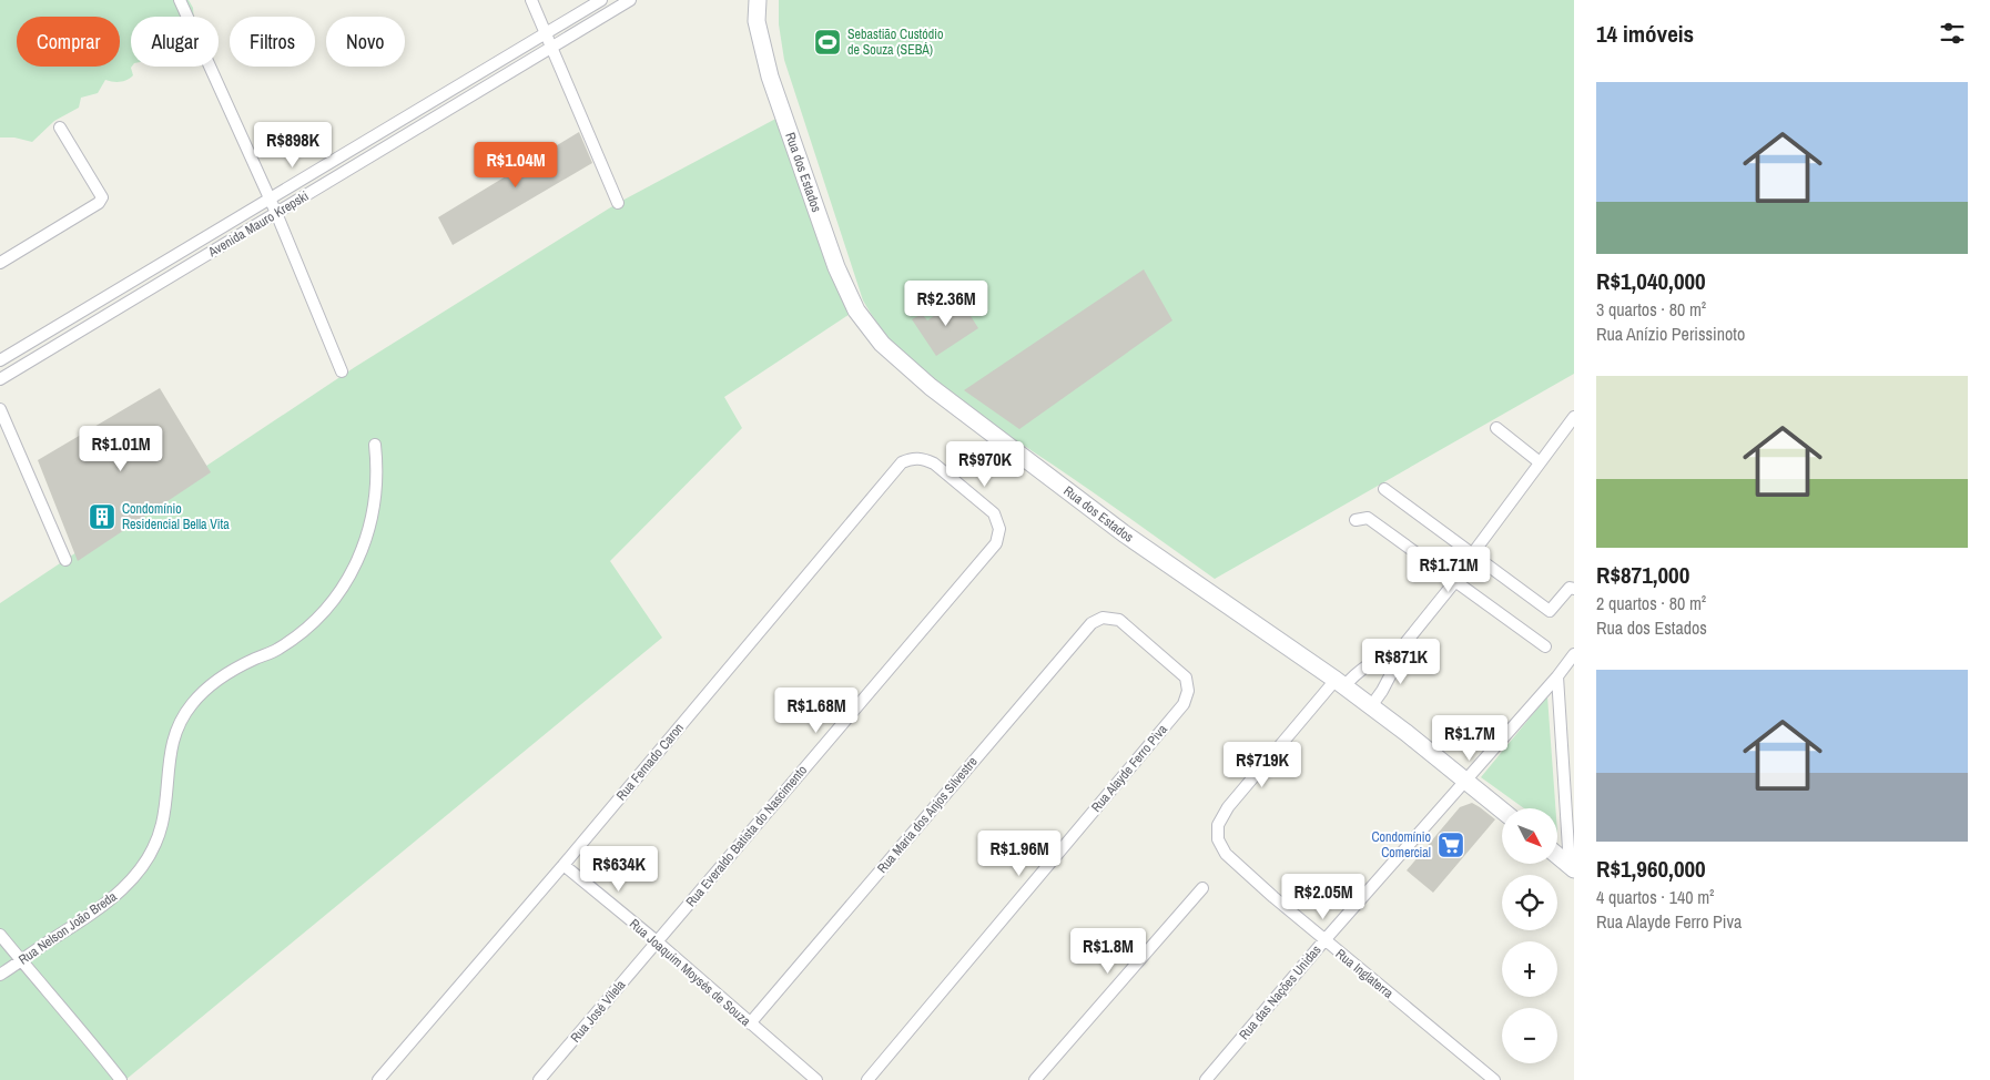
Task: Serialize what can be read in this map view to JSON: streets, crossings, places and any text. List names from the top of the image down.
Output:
{
  "streets": {
    "street": [
      "Rua dos Estados",
      "Avenida Mauro Krepski",
      "Rua Fernado Caron",
      "Rua Alayde Ferro Piva",
      "Rua Maria dos Anjos Silvestre",
      "Rua Everaldo Batista do Nascimento",
      "Rua Nelson João Breda",
      "Rua Joaquim Moysés de Souza",
      "Rua Inglaterra",
      "Rua das Nações Unidas",
      "Rua José Vilela"
    ]
  },
  "crossings": [
    ["Rua dos Estados", "Rua Inglaterra"],
    ["Rua dos Estados", "Rua das Nações Unidas"],
    ["Rua Fernado Caron", "Rua Everaldo Batista do Nascimento"],
    ["Rua Fernado Caron", "Rua Joaquim Moysés de Souza"],
    ["Rua Alayde Ferro Piva", "Rua Maria dos Anjos Silvestre"],
    ["Rua Maria dos Anjos Silvestre", "Rua Joaquim Moysés de Souza"],
    ["Rua Everaldo Batista do Nascimento", "Rua Joaquim Moysés de Souza"],
    ["Rua Everaldo Batista do Nascimento", "Rua José Vilela"],
    ["Rua Joaquim Moysés de Souza", "Rua José Vilela"],
    ["Rua Inglaterra", "Rua das Nações Unidas"]
  ],
  "places": {
    "sports": ["Sebastião Custódio de Souza (SEBÁ)"],
    "building": ["Condomínio Residencial Bella Vita"],
    "supermarket": ["Condomínio Comercial"]
  },
  "north": "bottom right",
  "page": {
    "heading": "14 imóveis",
    "chip": [
      "Comprar",
      "Alugar",
      "Filtros",
      "Novo"
    ],
    "list": [
      {
        "name": "R$1,040,000",
        "note": "3 quartos · 80 m² · Rua Anízio Perissinoto"
      },
      {
        "name": "R$871,000",
        "note": "2 quartos · 80 m² · Rua dos Estados"
      },
      {
        "name": "R$1,960,000",
        "note": "4 quartos · 140 m² · Rua Alayde Ferro Piva"
      }
    ],
    "price": [
      "R$898K",
      "R$1.04M",
      "R$2.36M",
      "R$1.01M",
      "R$970K",
      "R$1.71M",
      "R$871K",
      "R$1.68M",
      "R$1.7M",
      "R$719K",
      "R$1.96M",
      "R$634K",
      "R$2.05M",
      "R$1.8M"
    ],
    "map_buttons": ["+", "−"]
  }
}
